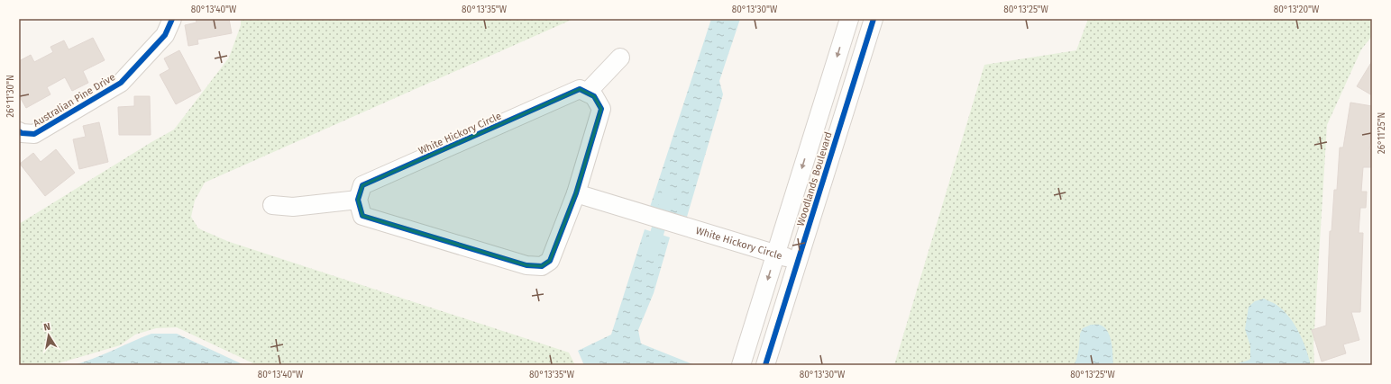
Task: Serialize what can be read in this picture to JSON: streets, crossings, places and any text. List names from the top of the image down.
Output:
{
  "streets": {
    "street": ["Australian Pine Drive", "White Hickory Circle", "Woodlands Boulevard"]
  },
  "crossings": [
    ["White Hickory Circle", "Woodlands Boulevard"]
  ],
  "north": "top",
  "coordinates": [
    "80°13'40\"W",
    "80°13'35\"W",
    "80°13'30\"W",
    "80°13'25\"W",
    "80°13'20\"W",
    "26°11'30\"N",
    "26°11'25\"N"
  ]
}
